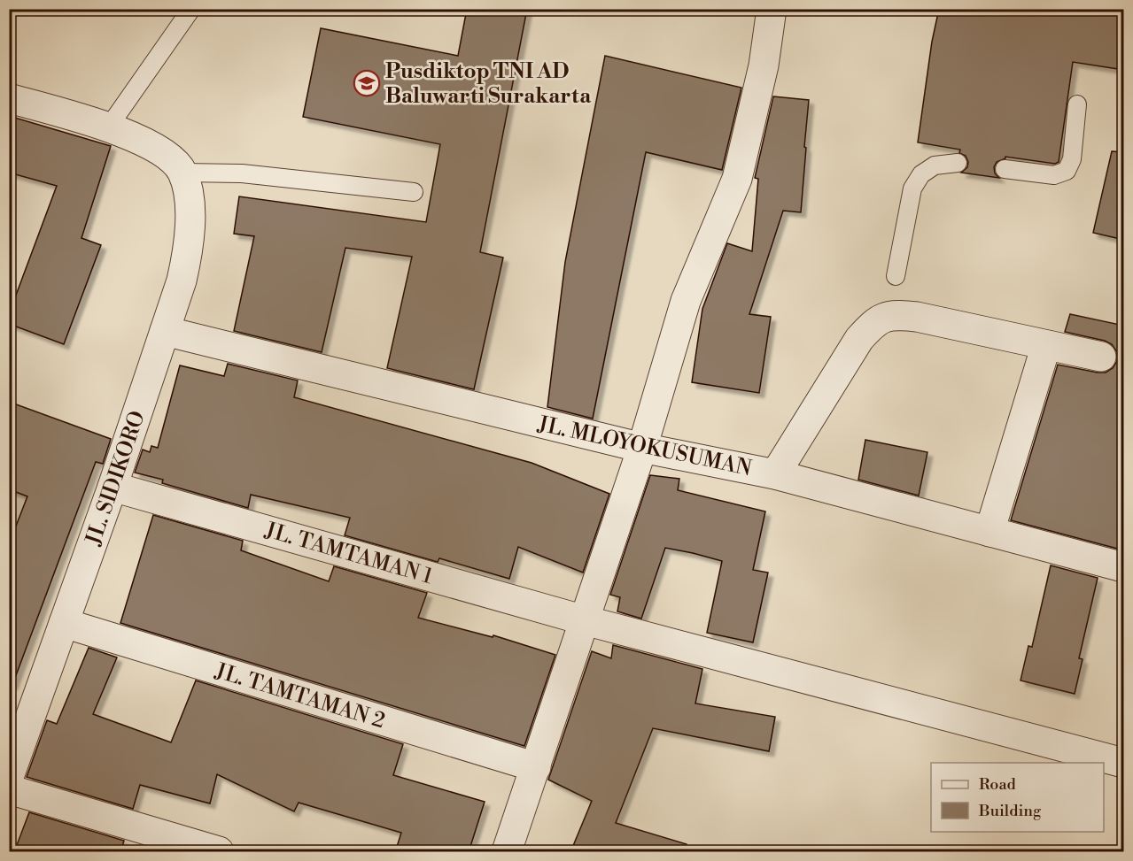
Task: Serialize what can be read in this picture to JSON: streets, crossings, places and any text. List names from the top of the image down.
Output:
{
  "streets": {
    "street": [
      "JL. MLOYOKUSUMAN",
      "JL. SIDIKORO",
      "JL. TAMTAMAN 1",
      "JL. TAMTAMAN 2"
    ]
  },
  "crossings": [
    ["JL. MLOYOKUSUMAN", "JL. SIDIKORO"],
    ["JL. SIDIKORO", "JL. TAMTAMAN 1"],
    ["JL. SIDIKORO", "JL. TAMTAMAN 2"]
  ],
  "places": {
    "school or university": ["Pusdiktop TNI AD Baluwarti Surakarta"]
  },
  "legend": ["Road", "Building"]
}
